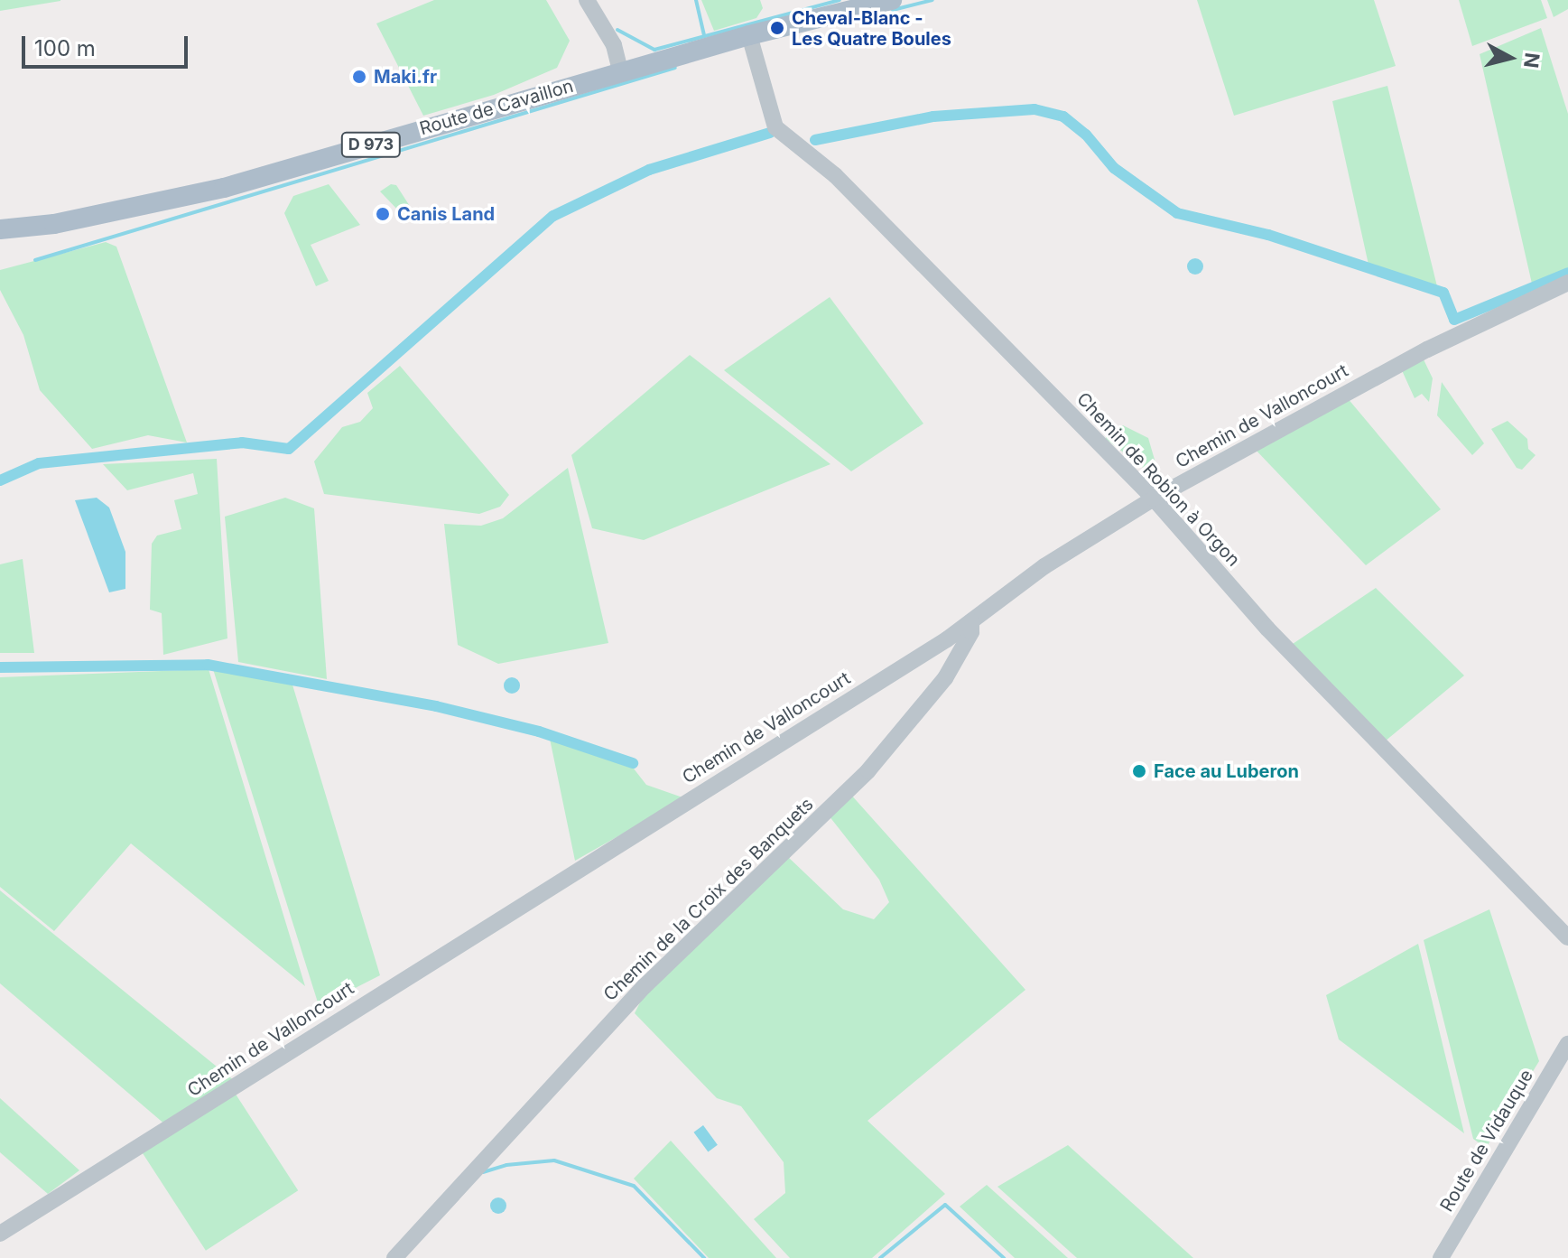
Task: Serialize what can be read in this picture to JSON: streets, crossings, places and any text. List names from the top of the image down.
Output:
{
  "streets": {
    "main road": ["Route de Cavaillon", "D 973"],
    "street": [
      "Chemin de Valloncourt",
      "Chemin de Robion à Orgon",
      "Chemin de la Croix des Banquets",
      "Route de Vidauque"
    ]
  },
  "crossings": [
    ["Route de Cavaillon", "D 973"],
    ["D 973", "Chemin de Robion à Orgon"],
    ["Chemin de Valloncourt", "Chemin de Robion à Orgon"],
    ["Chemin de Valloncourt", "Chemin de la Croix des Banquets"]
  ],
  "places": [
    "Cheval-Blanc - Les Quatre Boules",
    "Maki.fr",
    "Canis Land",
    "Face au Luberon"
  ],
  "scale_bar": "100 m",
  "north": "right"
}
